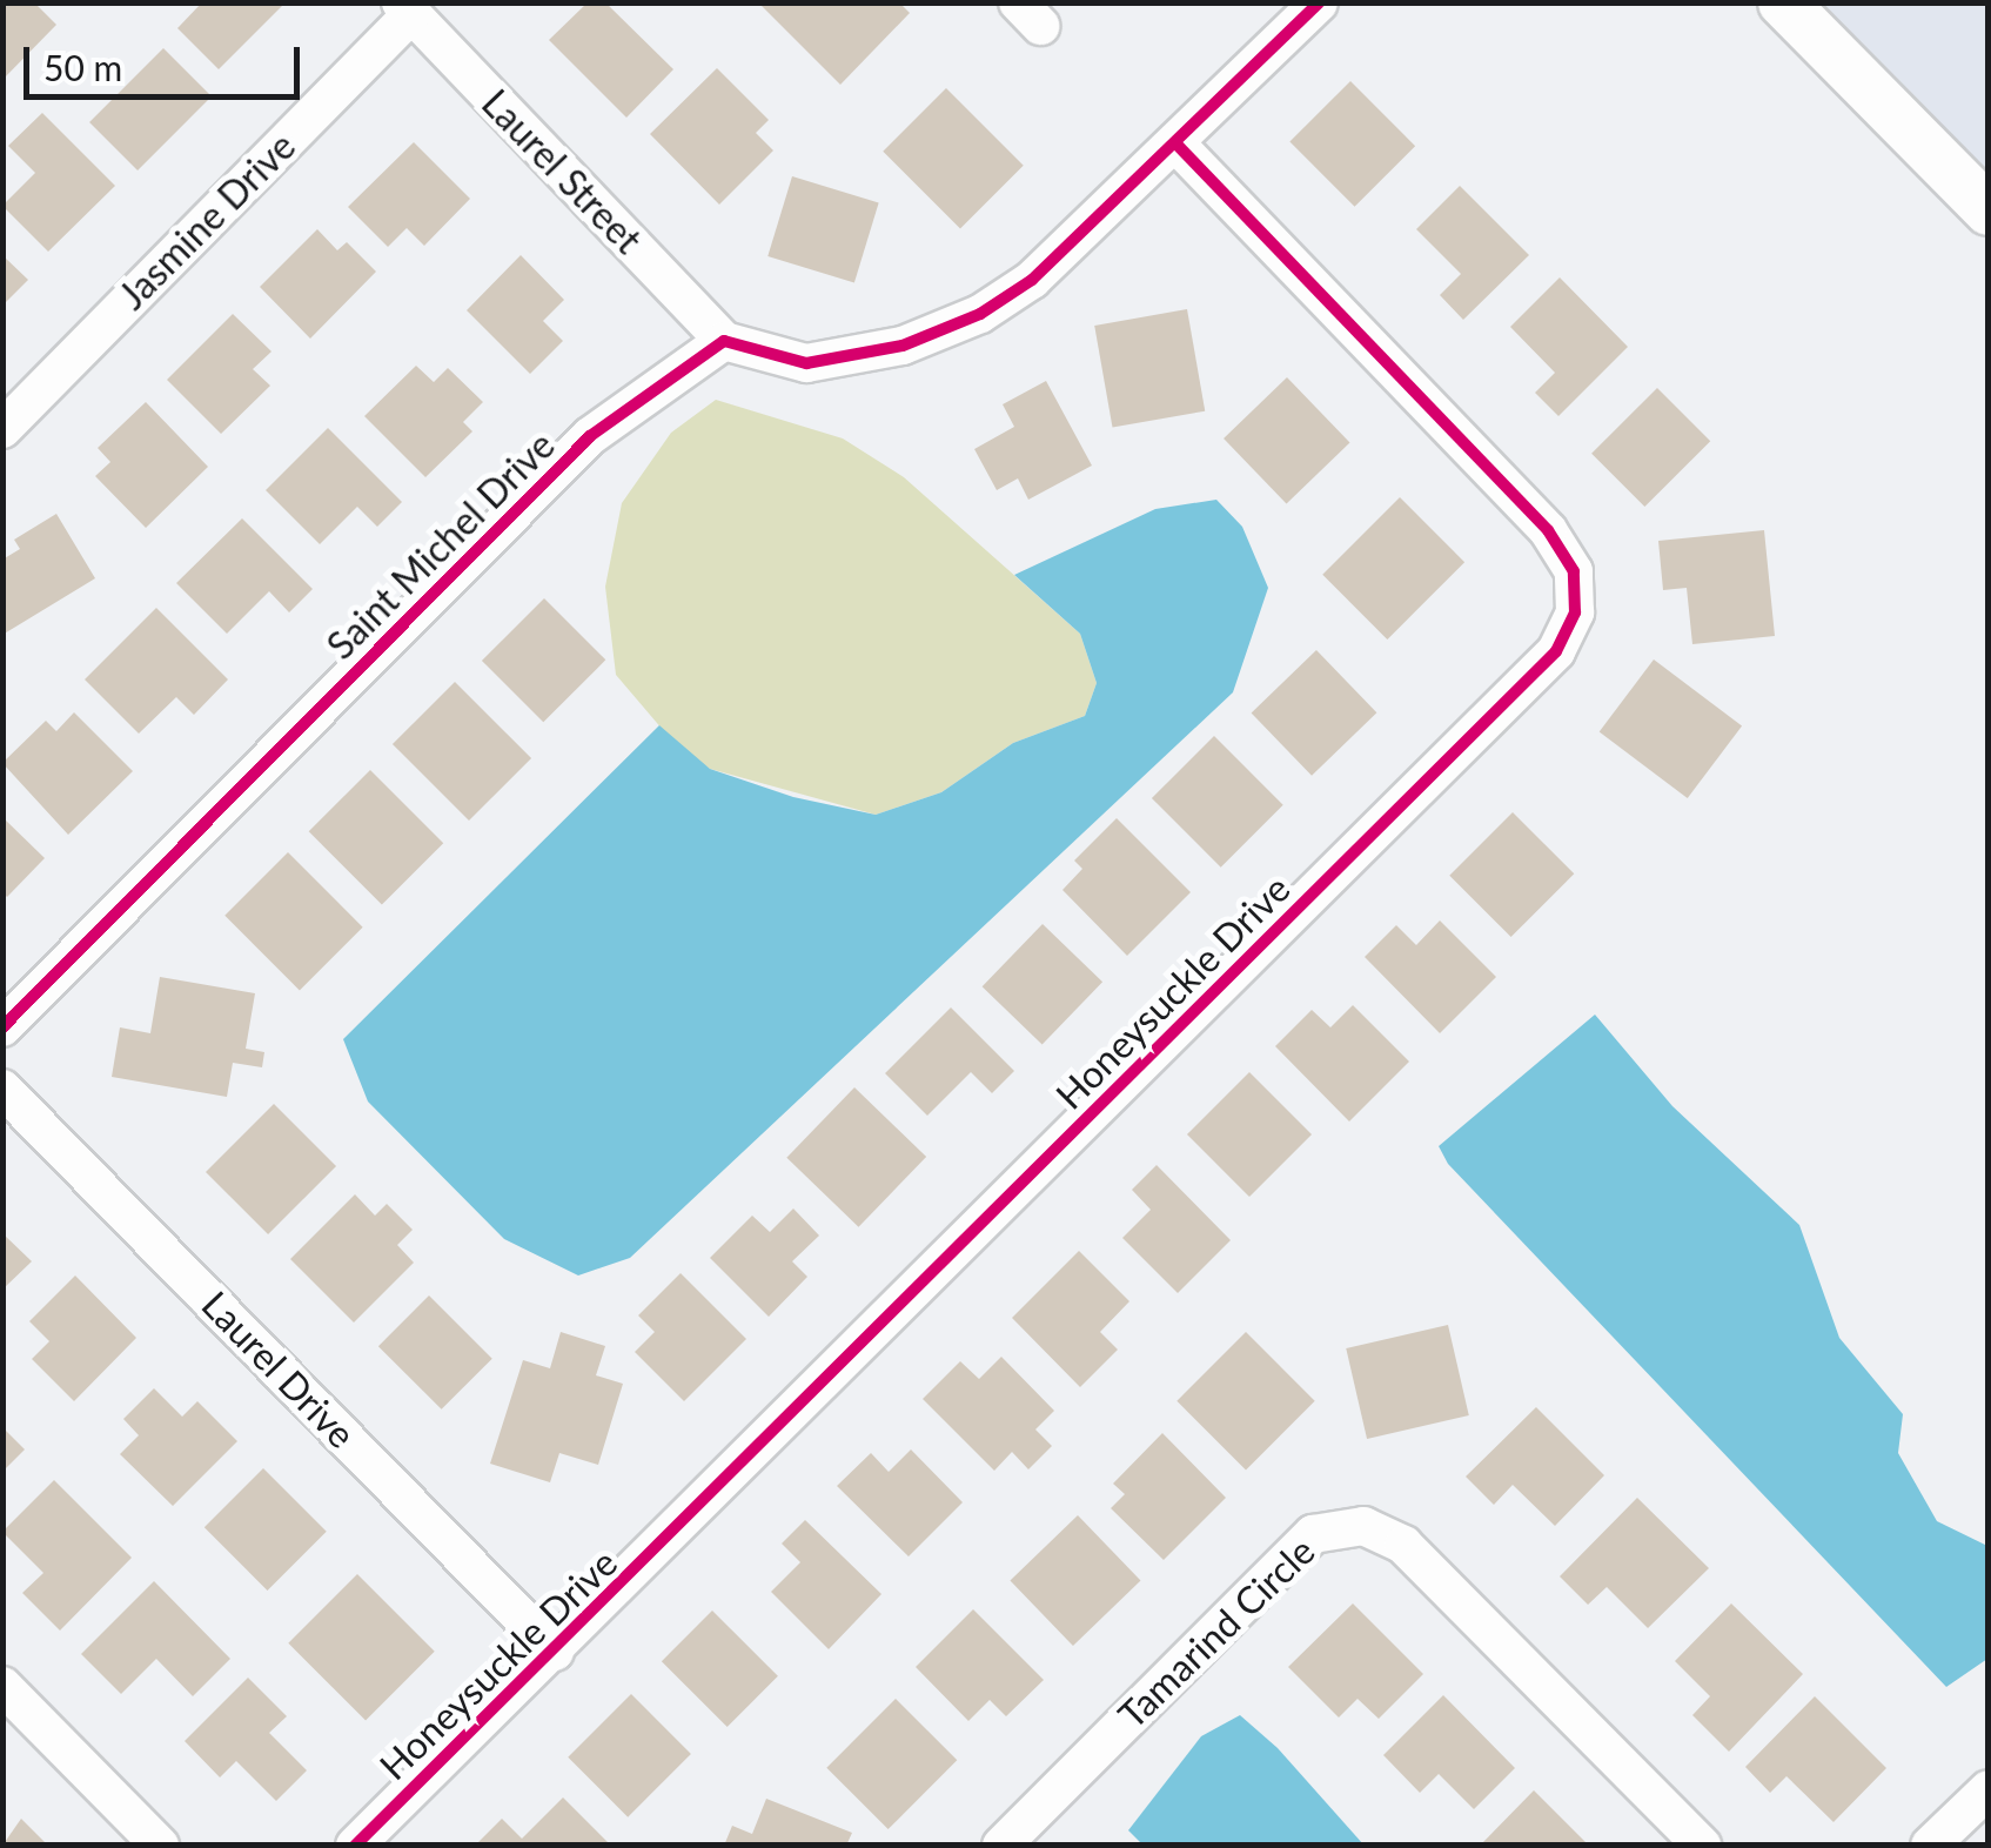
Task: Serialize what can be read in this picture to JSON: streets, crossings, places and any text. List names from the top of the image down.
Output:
{
  "streets": {
    "street": [
      "Laurel Street",
      "Jasmine Drive",
      "Saint Michel Drive",
      "Honeysuckle Drive",
      "Laurel Drive",
      "Tamarind Circle"
    ]
  },
  "crossings": [
    ["Laurel Street", "Jasmine Drive"],
    ["Laurel Street", "Saint Michel Drive"],
    ["Honeysuckle Drive", "Laurel Drive"]
  ],
  "scale_bar": "50 m"
}
